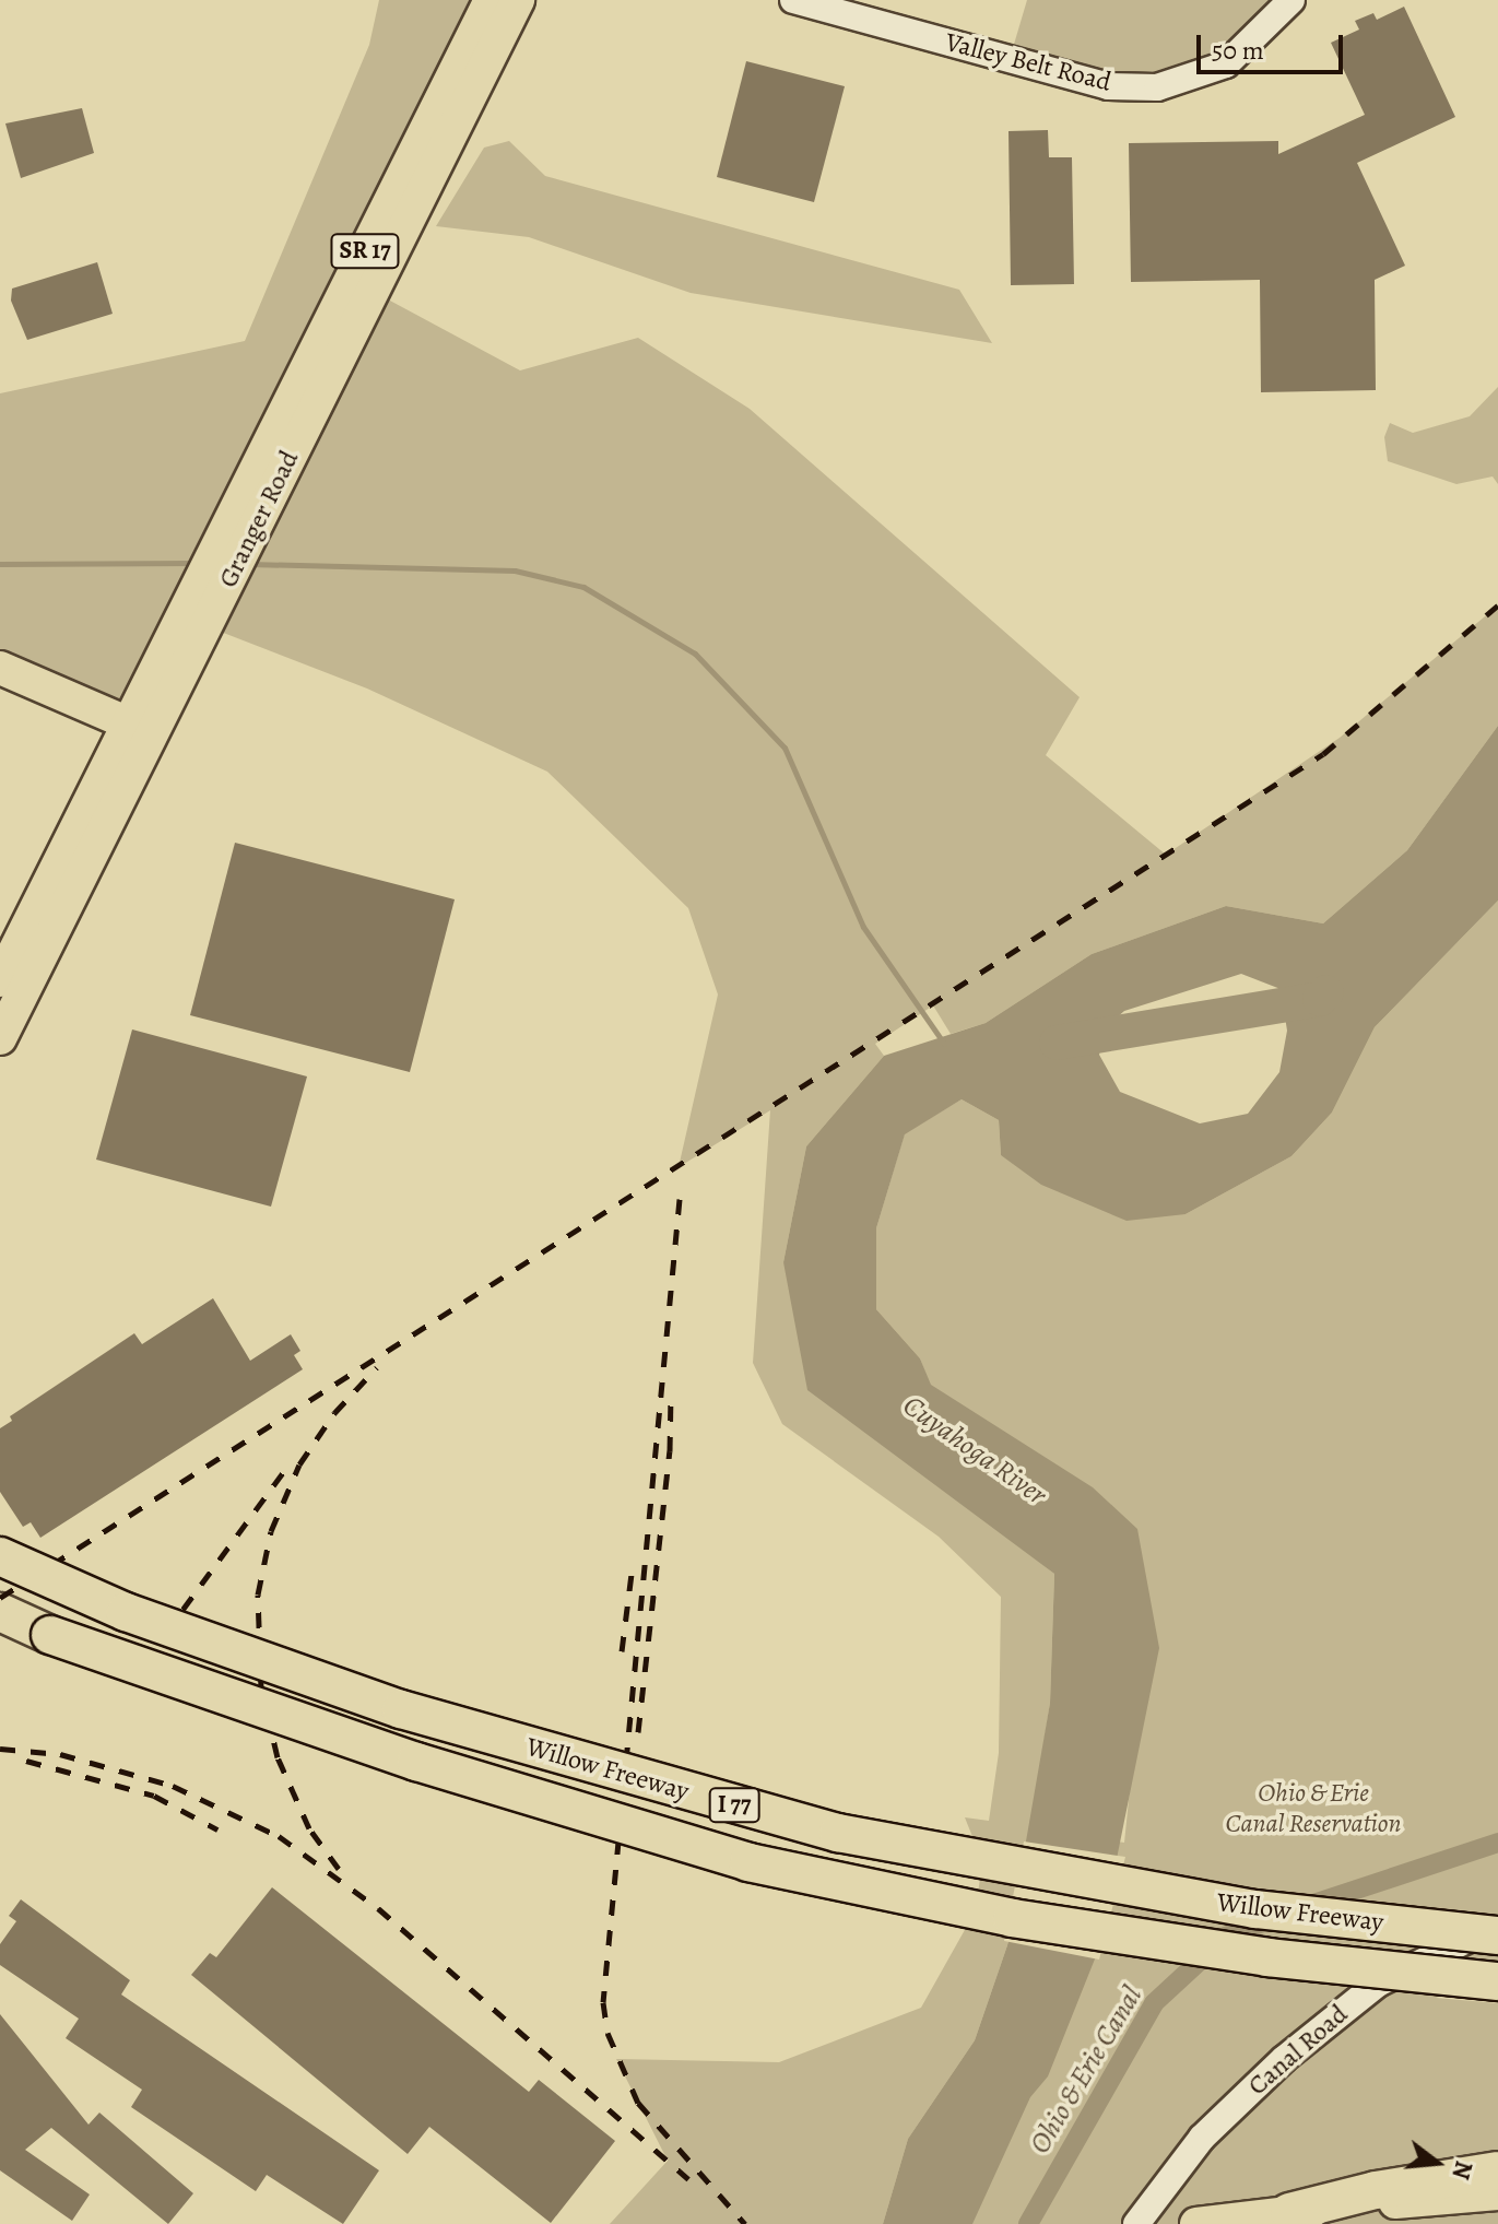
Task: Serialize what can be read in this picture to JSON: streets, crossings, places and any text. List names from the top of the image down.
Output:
{
  "streets": {
    "highway": ["Willow Freeway", "I 77"],
    "main road": ["SR 17", "Granger Road"],
    "street": ["Valley Belt Road", "Canal Road"]
  },
  "water": ["Cuyahoga River", "Ohio & Erie Canal"],
  "parks": ["Ohio & Erie Canal Reservation"],
  "scale_bar": "50 m",
  "north": "right"
}
